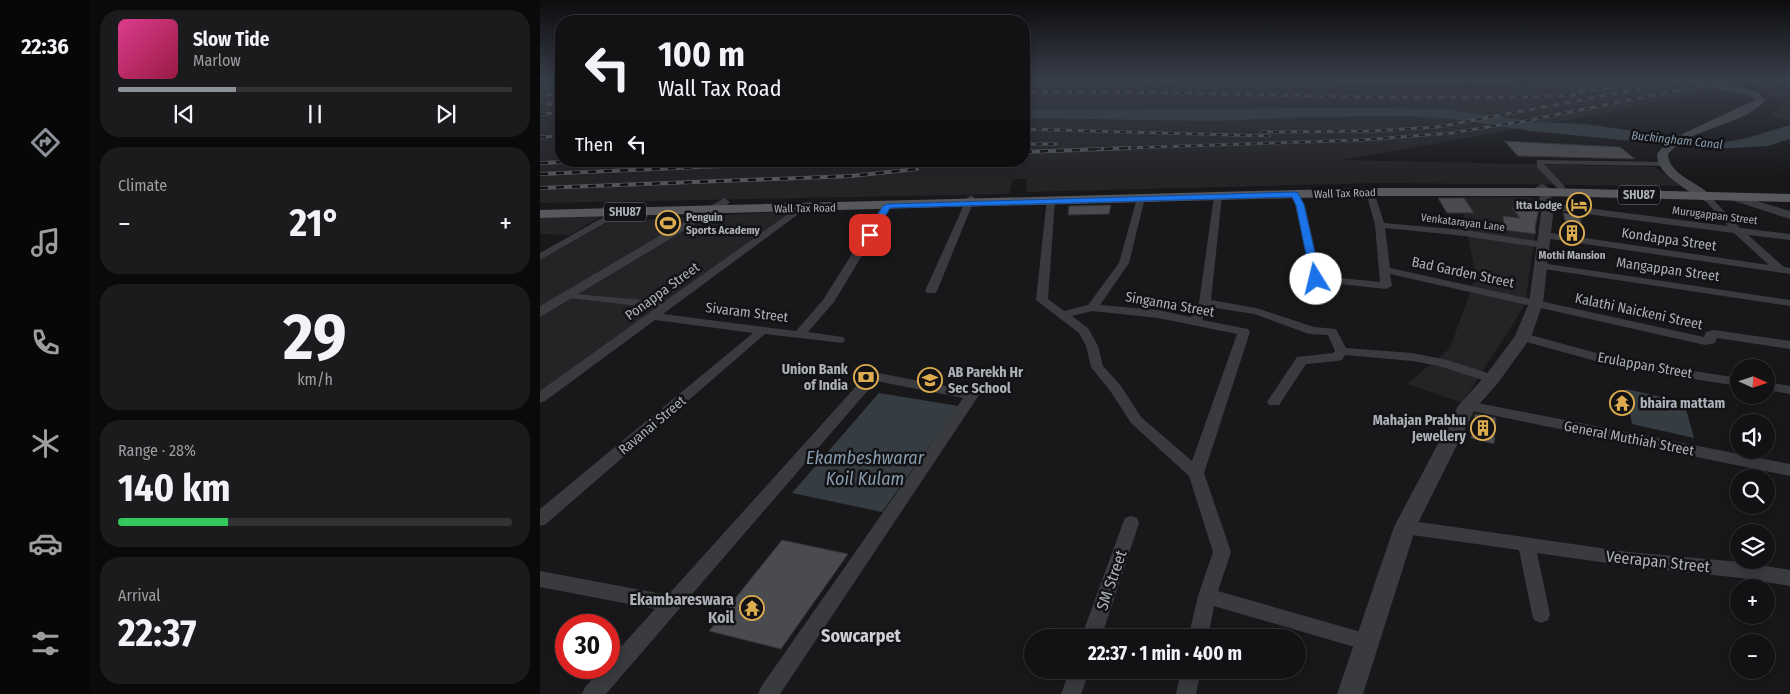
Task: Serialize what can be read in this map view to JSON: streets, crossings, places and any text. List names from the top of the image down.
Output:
{
  "streets": {
    "main road": ["Wall Tax Road", "SHU87"],
    "street": [
      "Murugappan Street",
      "Venkatarayan Lane",
      "Kondappa Street",
      "Mangappan Street",
      "Bad Garden Street",
      "Ponappa Street",
      "Singanna Street",
      "Kalathi Naickeni Street",
      "Sivaram Street",
      "Erulappan Street",
      "Ravanai Street",
      "General Muthiah Street",
      "Veerapan Street",
      "SM Street"
    ]
  },
  "crossings": [
    ["Wall Tax Road", "Murugappan Street"],
    ["Wall Tax Road", "Ponappa Street"],
    ["Venkatarayan Lane", "Kondappa Street"],
    ["Bad Garden Street", "Kalathi Naickeni Street"],
    ["Ponappa Street", "Sivaram Street"],
    ["Sivaram Street", "Ravanai Street"]
  ],
  "districts": ["Sowcarpet"],
  "water": ["Buckingham Canal", "Ekambeshwarar Koil Kulam"],
  "places": {
    "hotel": ["Itta Lodge"],
    "sports": ["Penguin Sports Academy"],
    "building": ["Mothi Mansion", "Mahajan Prabhu Jewellery"],
    "bank": ["Union Bank of India"],
    "school or university": ["AB Parekh Hr Sec School"],
    "temple": ["bhaira mattam", "Ekambareswara Koil"]
  },
  "north": "right",
  "page": {
    "tabs": "22:36",
    "turn": ["100 m", "Wall Tax Road"],
    "song": ["Slow Tide", "Marlow"],
    "then": "Then",
    "tile": [
      "Climate",
      ["29", "km/h"],
      ["Range · 28%", "140 km"],
      ["Arrival", "22:37"]
    ],
    "heat": ["−", "21°", "+"],
    "map_buttons": ["+", "−"],
    "limit": "30",
    "trip": "22:37 · 1 min · 400 m"
  }
}
